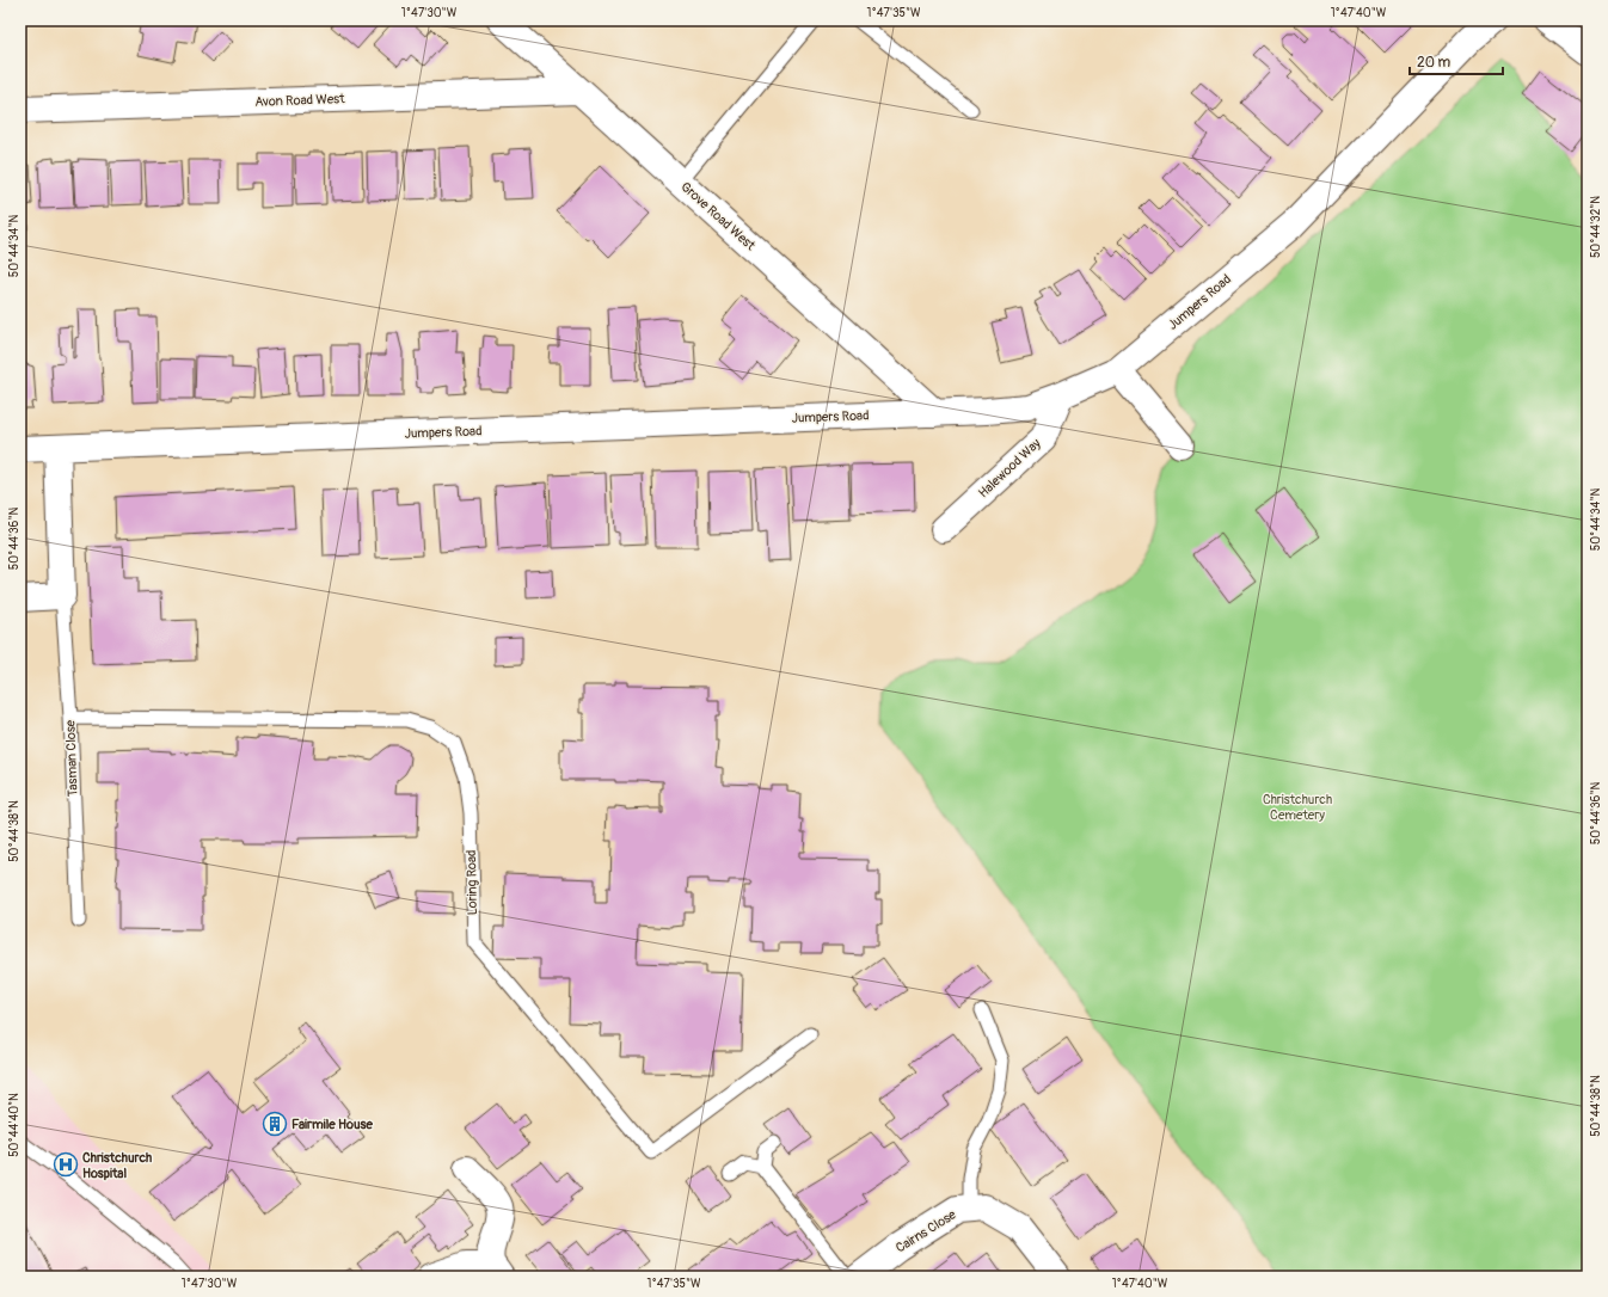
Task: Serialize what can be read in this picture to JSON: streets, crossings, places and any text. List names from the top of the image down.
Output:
{
  "streets": {
    "street": [
      "Avon Road West",
      "Grove Road West",
      "Jumpers Road",
      "Halewood Way",
      "Tasman Close",
      "Cairns Close"
    ],
    "lane": ["Loring Road"]
  },
  "crossings": [
    ["Avon Road West", "Grove Road West"],
    ["Grove Road West", "Jumpers Road"],
    ["Jumpers Road", "Halewood Way"],
    ["Jumpers Road", "Tasman Close"],
    ["Tasman Close", "Loring Road"]
  ],
  "parks": ["Christchurch Cemetery"],
  "places": {
    "building": ["Fairmile House"],
    "hospital": ["Christchurch Hospital"]
  },
  "scale_bar": "20 m",
  "coordinates": [
    "1°47'30\"W",
    "1°47'35\"W",
    "1°47'40\"W",
    "50°44'32\"N",
    "50°44'34\"N",
    "50°44'36\"N",
    "50°44'38\"N",
    "50°44'40\"N"
  ]
}
